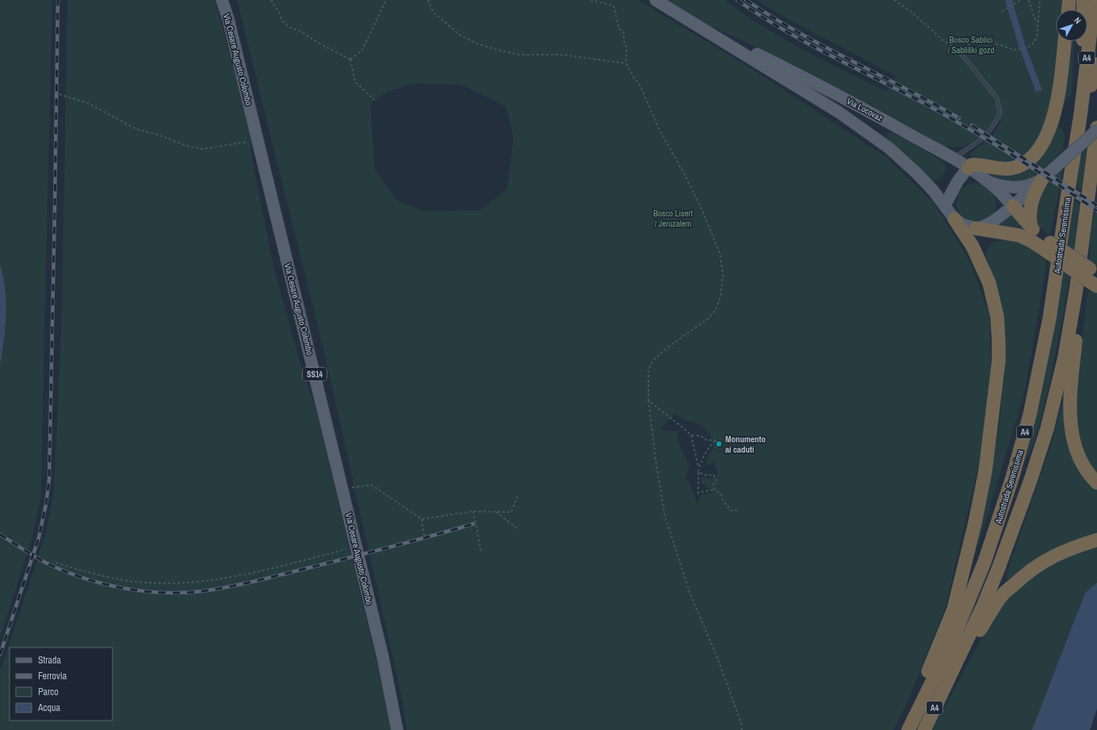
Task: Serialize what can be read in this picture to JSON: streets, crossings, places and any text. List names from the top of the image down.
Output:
{
  "streets": {
    "highway": ["A4", "Autostrada Serenissima"],
    "main road": ["Via Cesare Augusto Colombo", "Via Locovaz", "SS14"]
  },
  "crossings": [
    ["A4", "Autostrada Serenissima"]
  ],
  "parks": ["Bosco Sablici / Sabliški gozd", "Bosco Lisert / Jeruzalem"],
  "places": ["Monumento ai caduti"],
  "legend": [
    "Strada",
    "Ferrovia",
    "Parco",
    "Acqua"
  ],
  "north": "top right"
}
